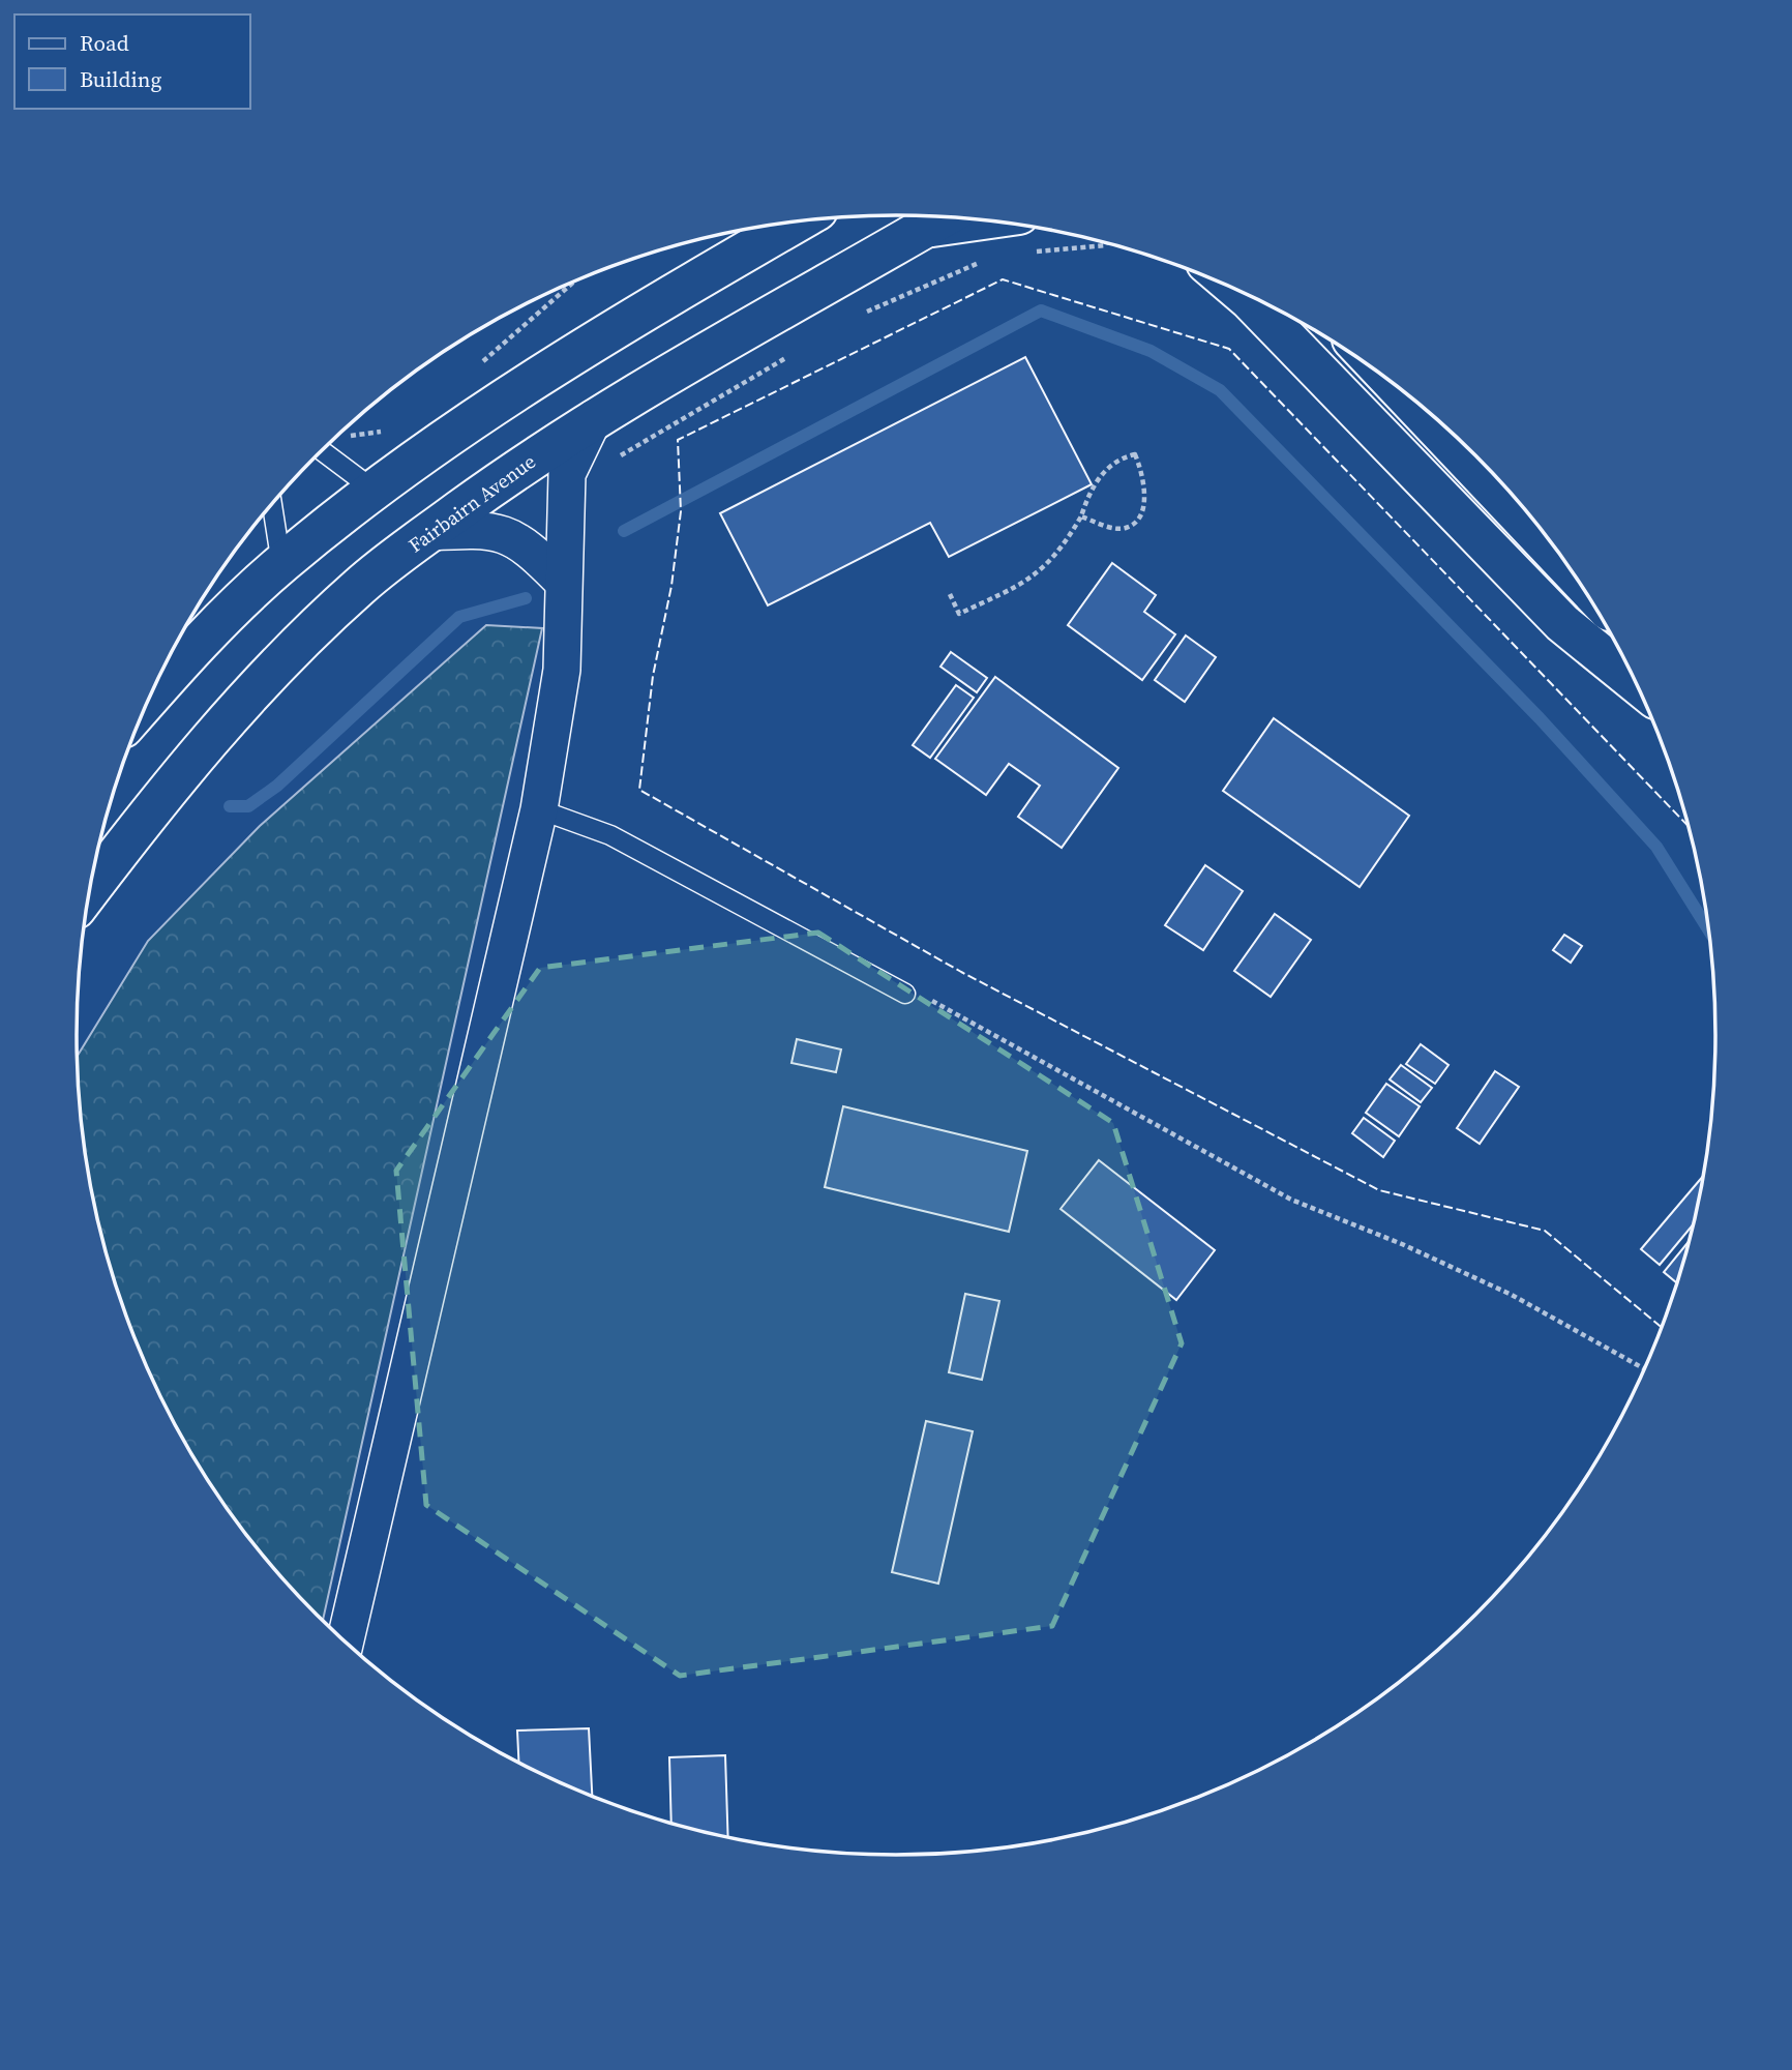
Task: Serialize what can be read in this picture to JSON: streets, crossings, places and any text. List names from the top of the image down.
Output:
{
  "streets": {
    "main road": ["Fairbairn Avenue"]
  },
  "legend": ["Road", "Building"]
}
